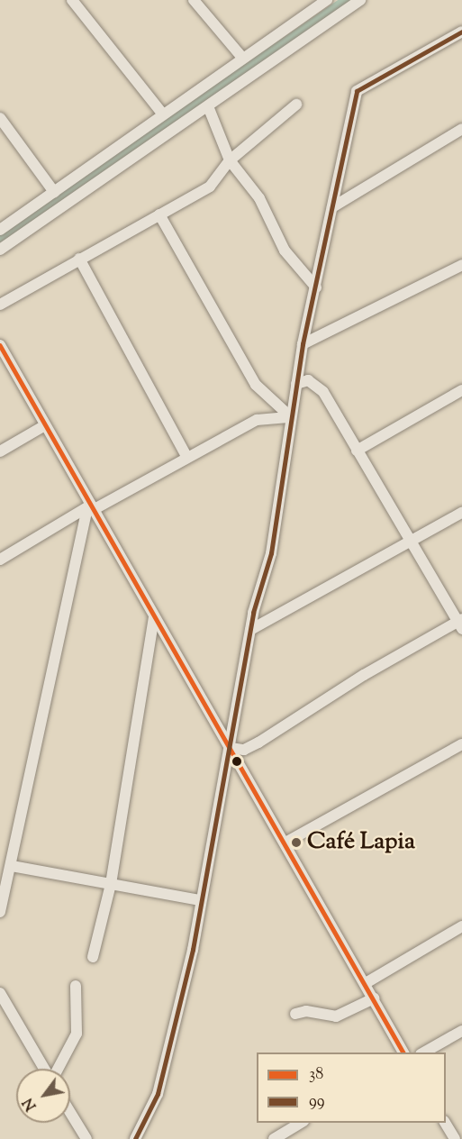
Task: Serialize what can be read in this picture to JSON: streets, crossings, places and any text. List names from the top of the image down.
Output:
{
  "places": ["Café Lapia"],
  "lines": ["transit line 99", "transit line 38"],
  "legend": ["38", "99"],
  "north": "bottom left"
}
